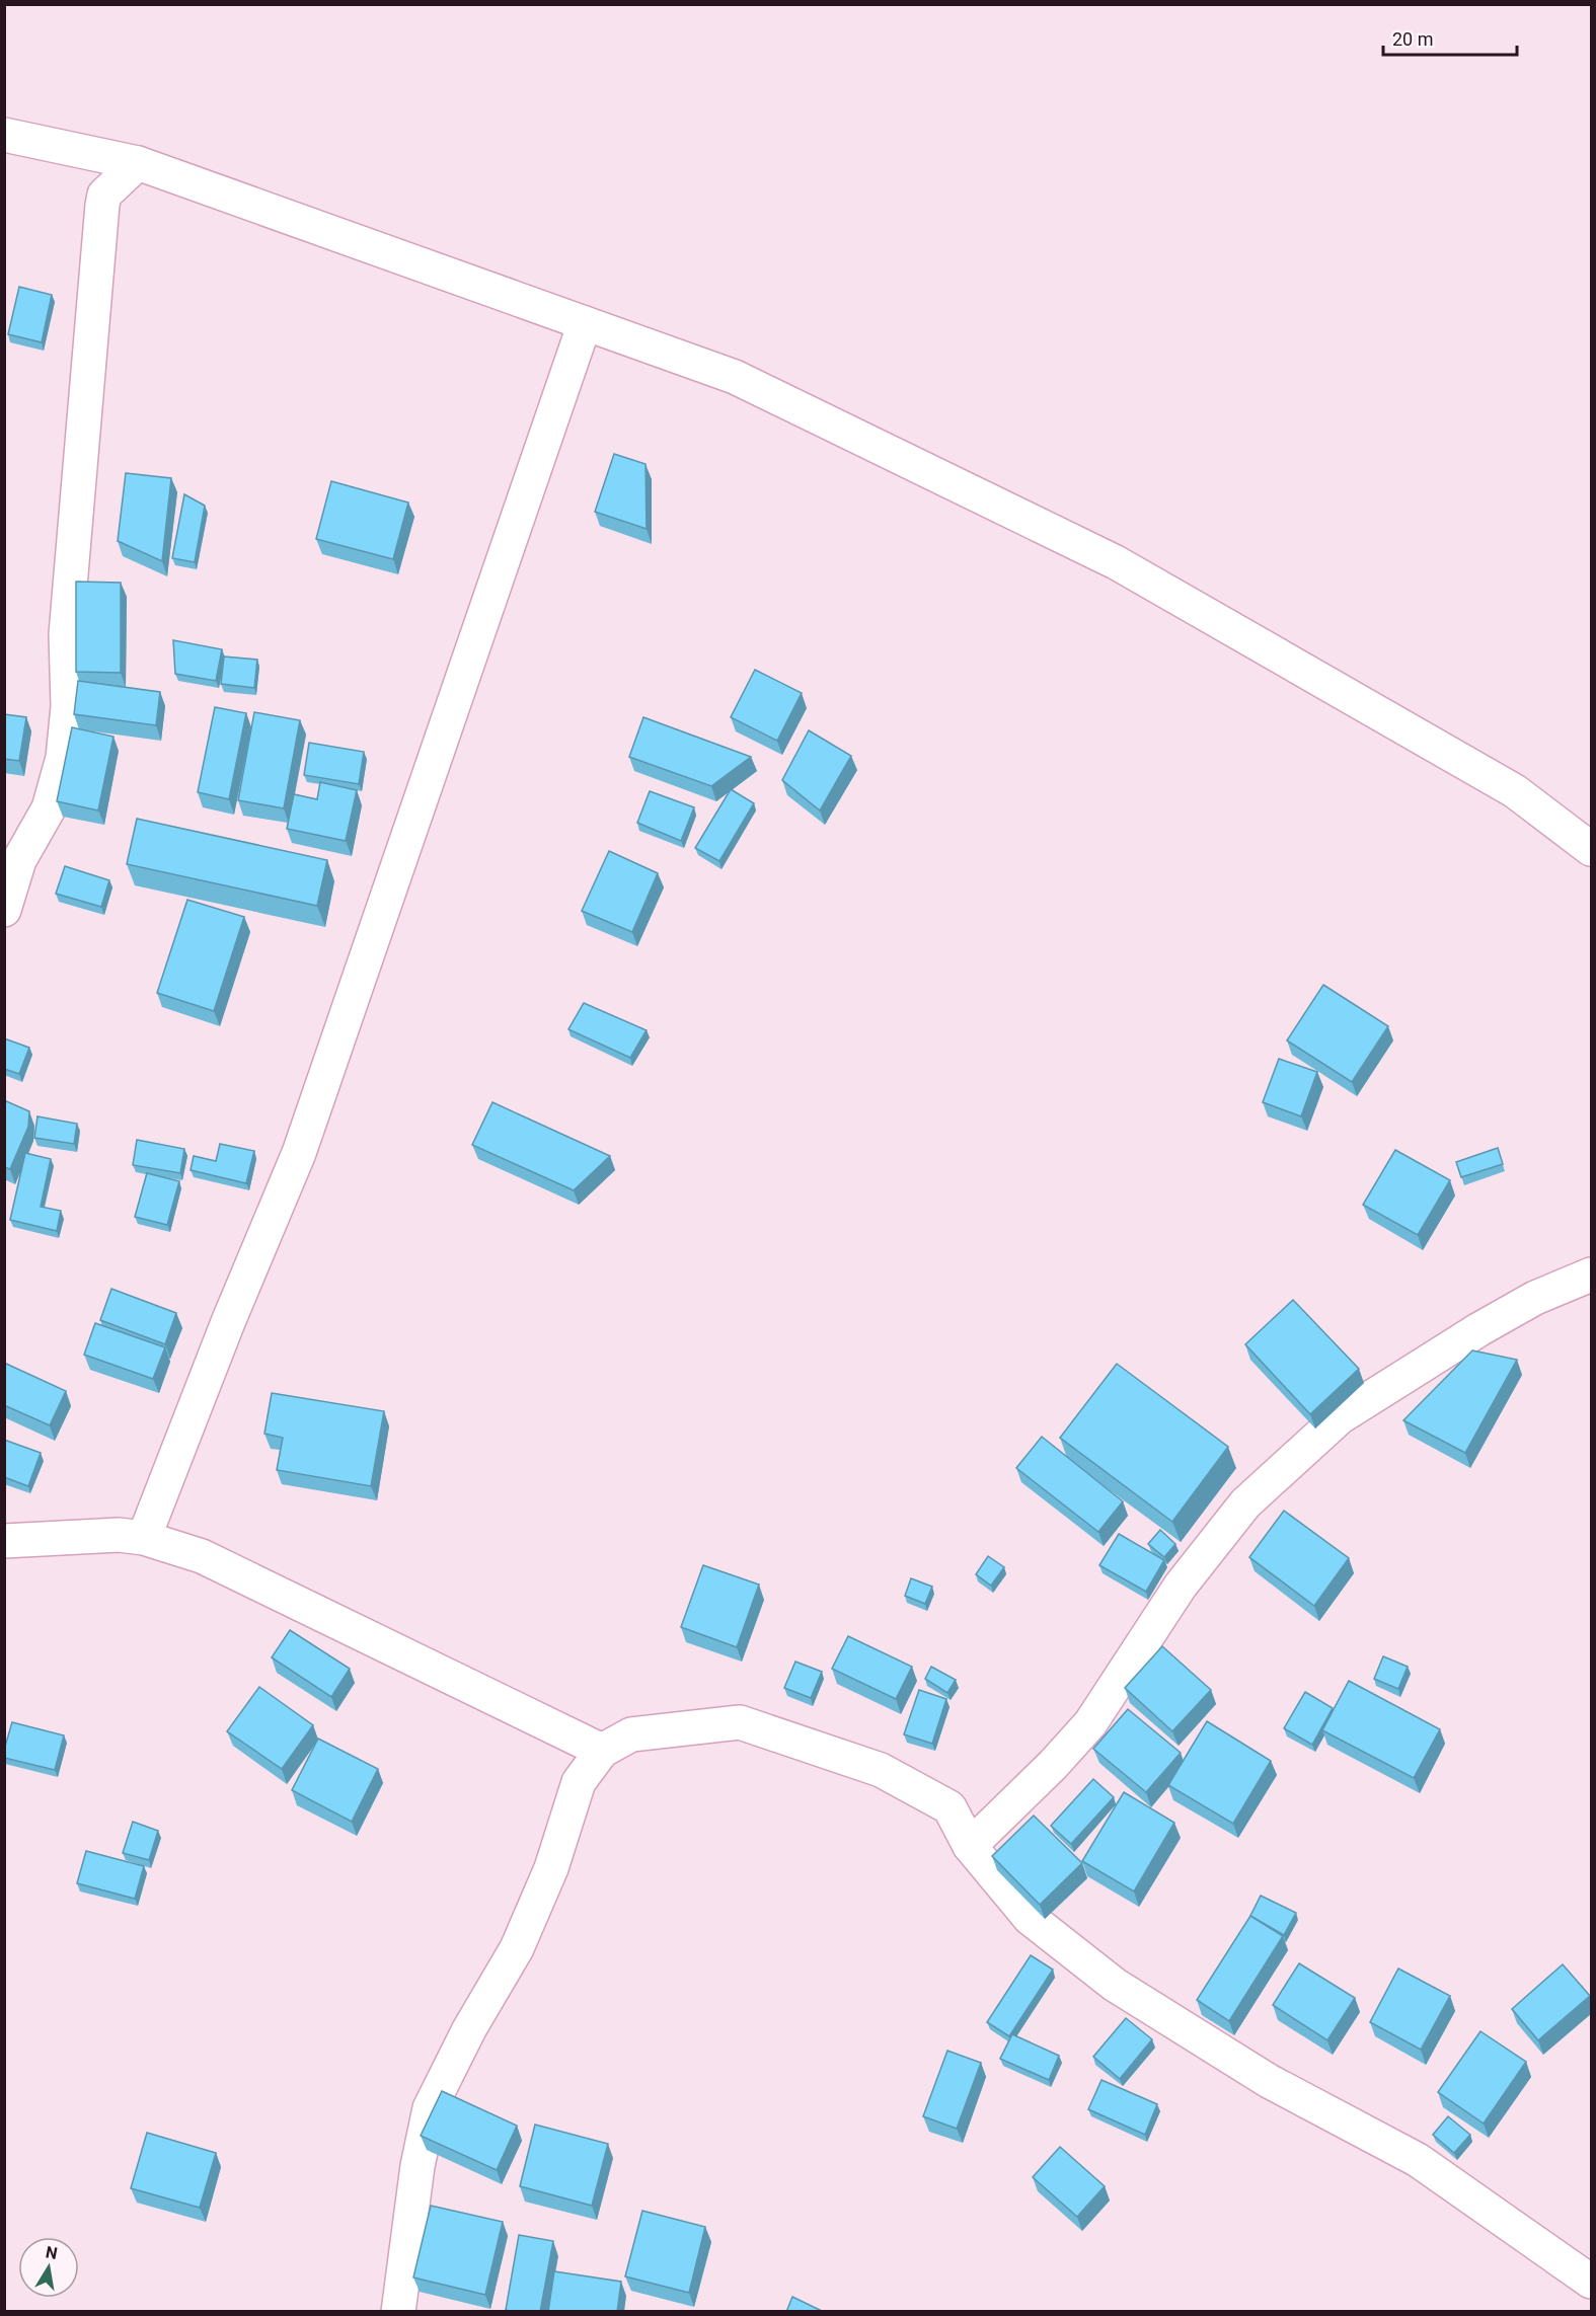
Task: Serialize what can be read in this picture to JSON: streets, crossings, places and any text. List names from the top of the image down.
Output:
{
  "scale_bar": "20 m",
  "north": "top"
}
